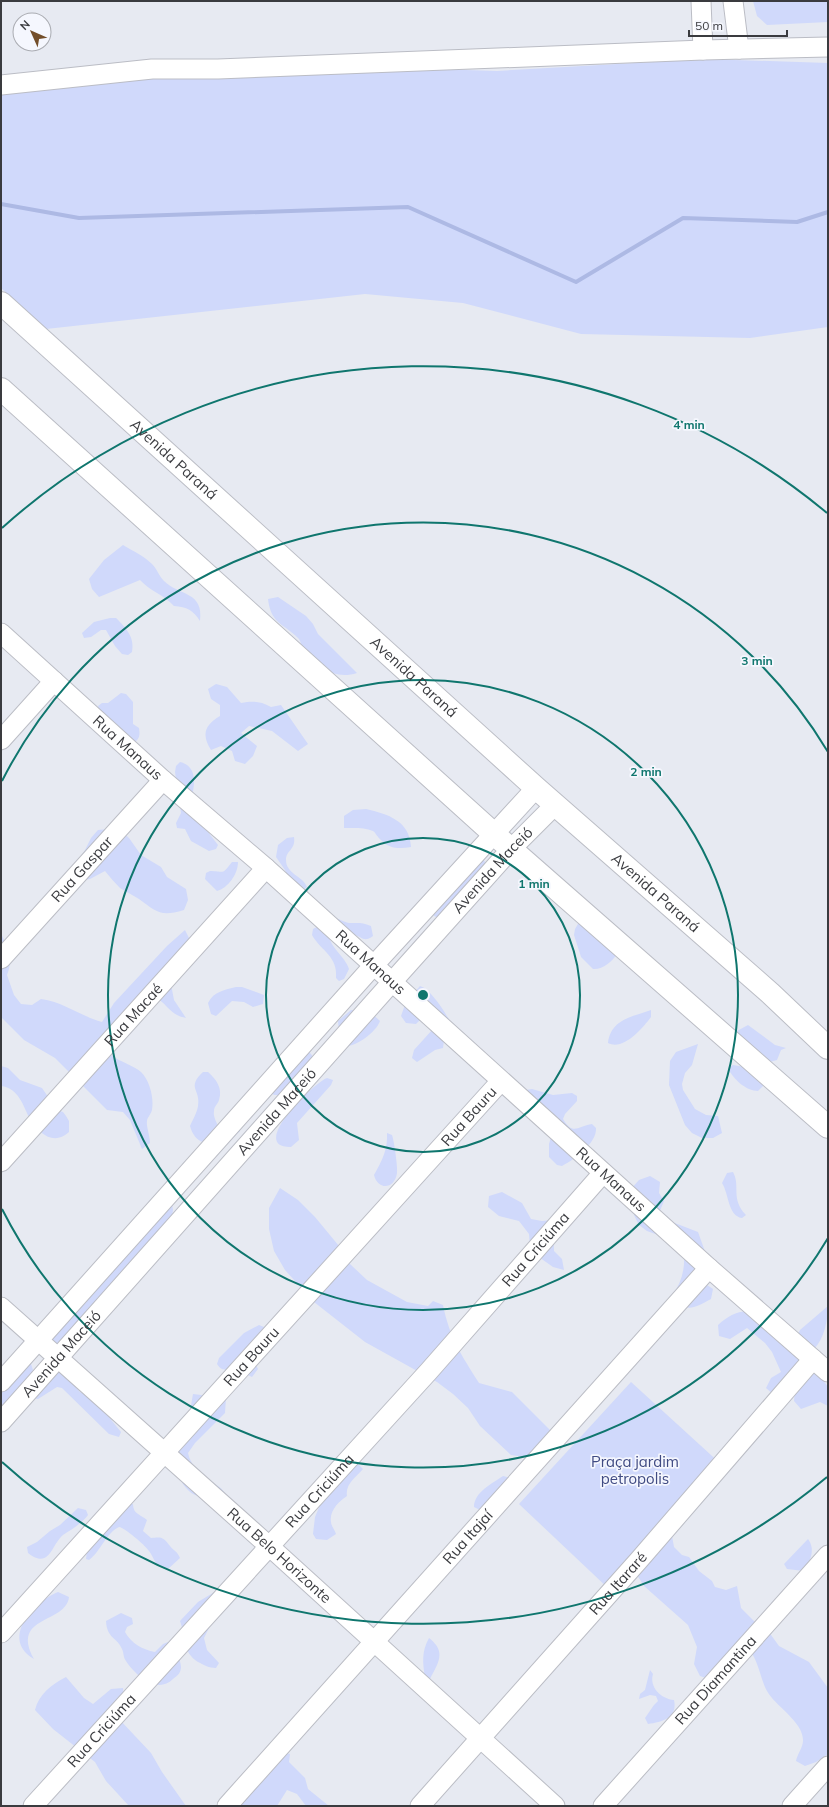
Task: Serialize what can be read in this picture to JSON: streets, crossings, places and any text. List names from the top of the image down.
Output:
{
  "streets": {
    "main road": ["Avenida Paraná"],
    "street": [
      "Rua Manaus",
      "Rua Gaspar",
      "Avenida Maceió",
      "Rua Macaé",
      "Rua Bauru",
      "Rua Criciúma",
      "Rua Itajaí",
      "Rua Belo Horizonte",
      "Rua Itararé",
      "Rua Diamantina"
    ]
  },
  "crossings": [
    ["Avenida Paraná", "Avenida Maceió"],
    ["Rua Manaus", "Rua Gaspar"],
    ["Rua Manaus", "Avenida Maceió"],
    ["Rua Manaus", "Rua Macaé"],
    ["Rua Manaus", "Rua Bauru"],
    ["Rua Manaus", "Rua Criciúma"],
    ["Rua Manaus", "Rua Itajaí"],
    ["Rua Manaus", "Rua Itararé"],
    ["Avenida Maceió", "Rua Belo Horizonte"],
    ["Rua Bauru", "Rua Belo Horizonte"],
    ["Rua Criciúma", "Rua Belo Horizonte"],
    ["Rua Itajaí", "Rua Belo Horizonte"],
    ["Rua Belo Horizonte", "Rua Itararé"]
  ],
  "parks": ["Praça jardim petropolis"],
  "scale_bar": "50 m",
  "north": "top left",
  "rings": [
    "4 min",
    "3 min",
    "2 min",
    "1 min"
  ]
}
